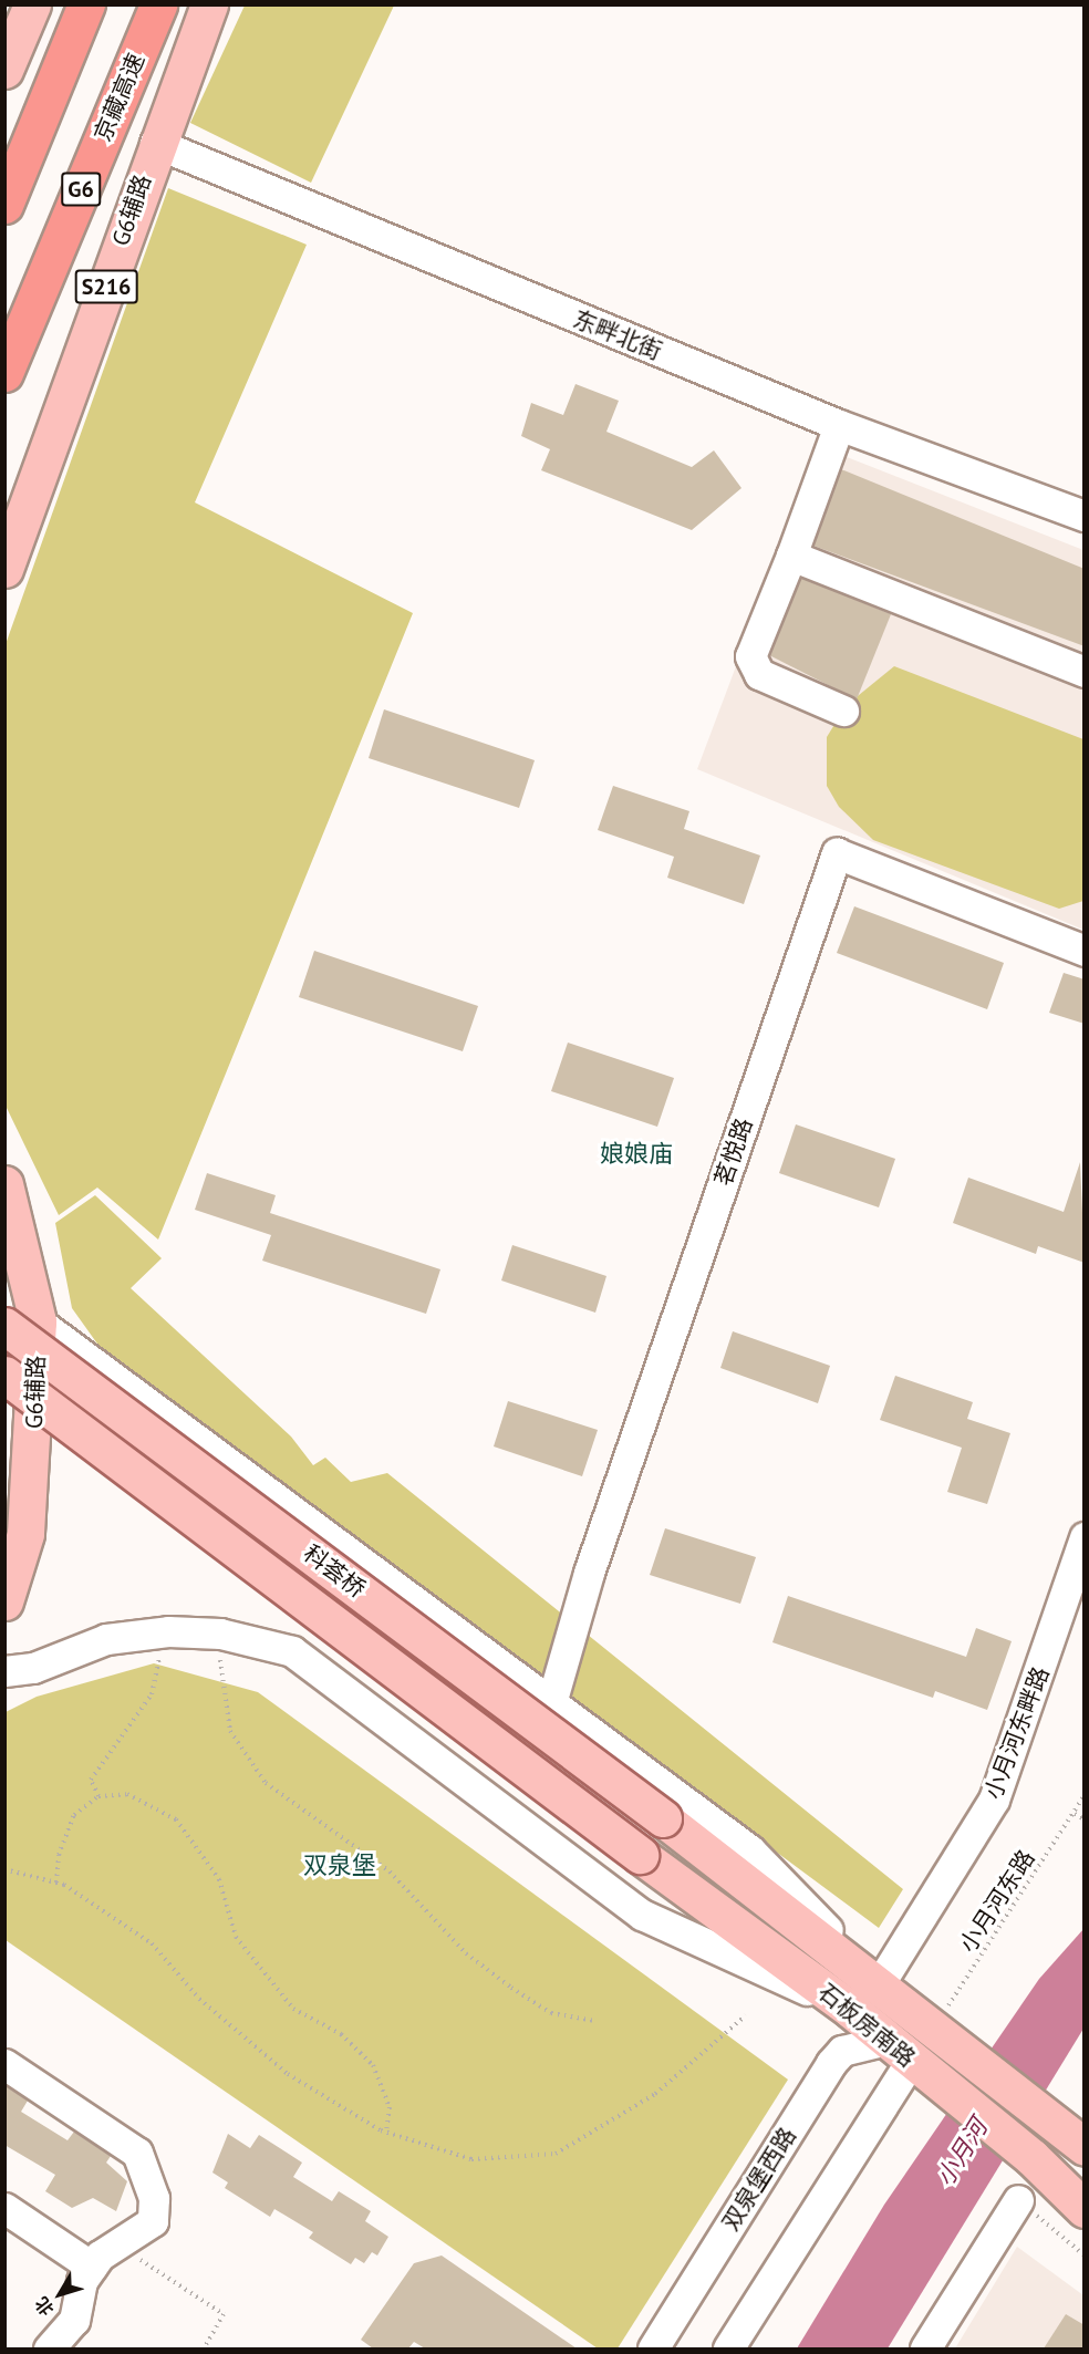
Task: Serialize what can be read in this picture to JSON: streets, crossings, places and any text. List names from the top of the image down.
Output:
{
  "streets": {
    "highway": ["京藏高速", "G6"],
    "main road": [
      "G6辅路",
      "S216",
      "科荟桥",
      "石板房南路"
    ],
    "street": [
      "东畔北街",
      "茗悦路",
      "小月河东畔路",
      "双泉堡西路"
    ],
    "path": ["小月河东路"]
  },
  "crossings": [
    ["G6辅路", "东畔北街"],
    ["G6辅路", "科荟桥"],
    ["科荟桥", "石板房南路"],
    ["小月河东畔路", "石板房南路"],
    ["小月河东路", "石板房南路"],
    ["石板房南路", "双泉堡西路"]
  ],
  "districts": ["娘娘庙", "双泉堡"],
  "water": ["小月河"],
  "north": "bottom left"
}
